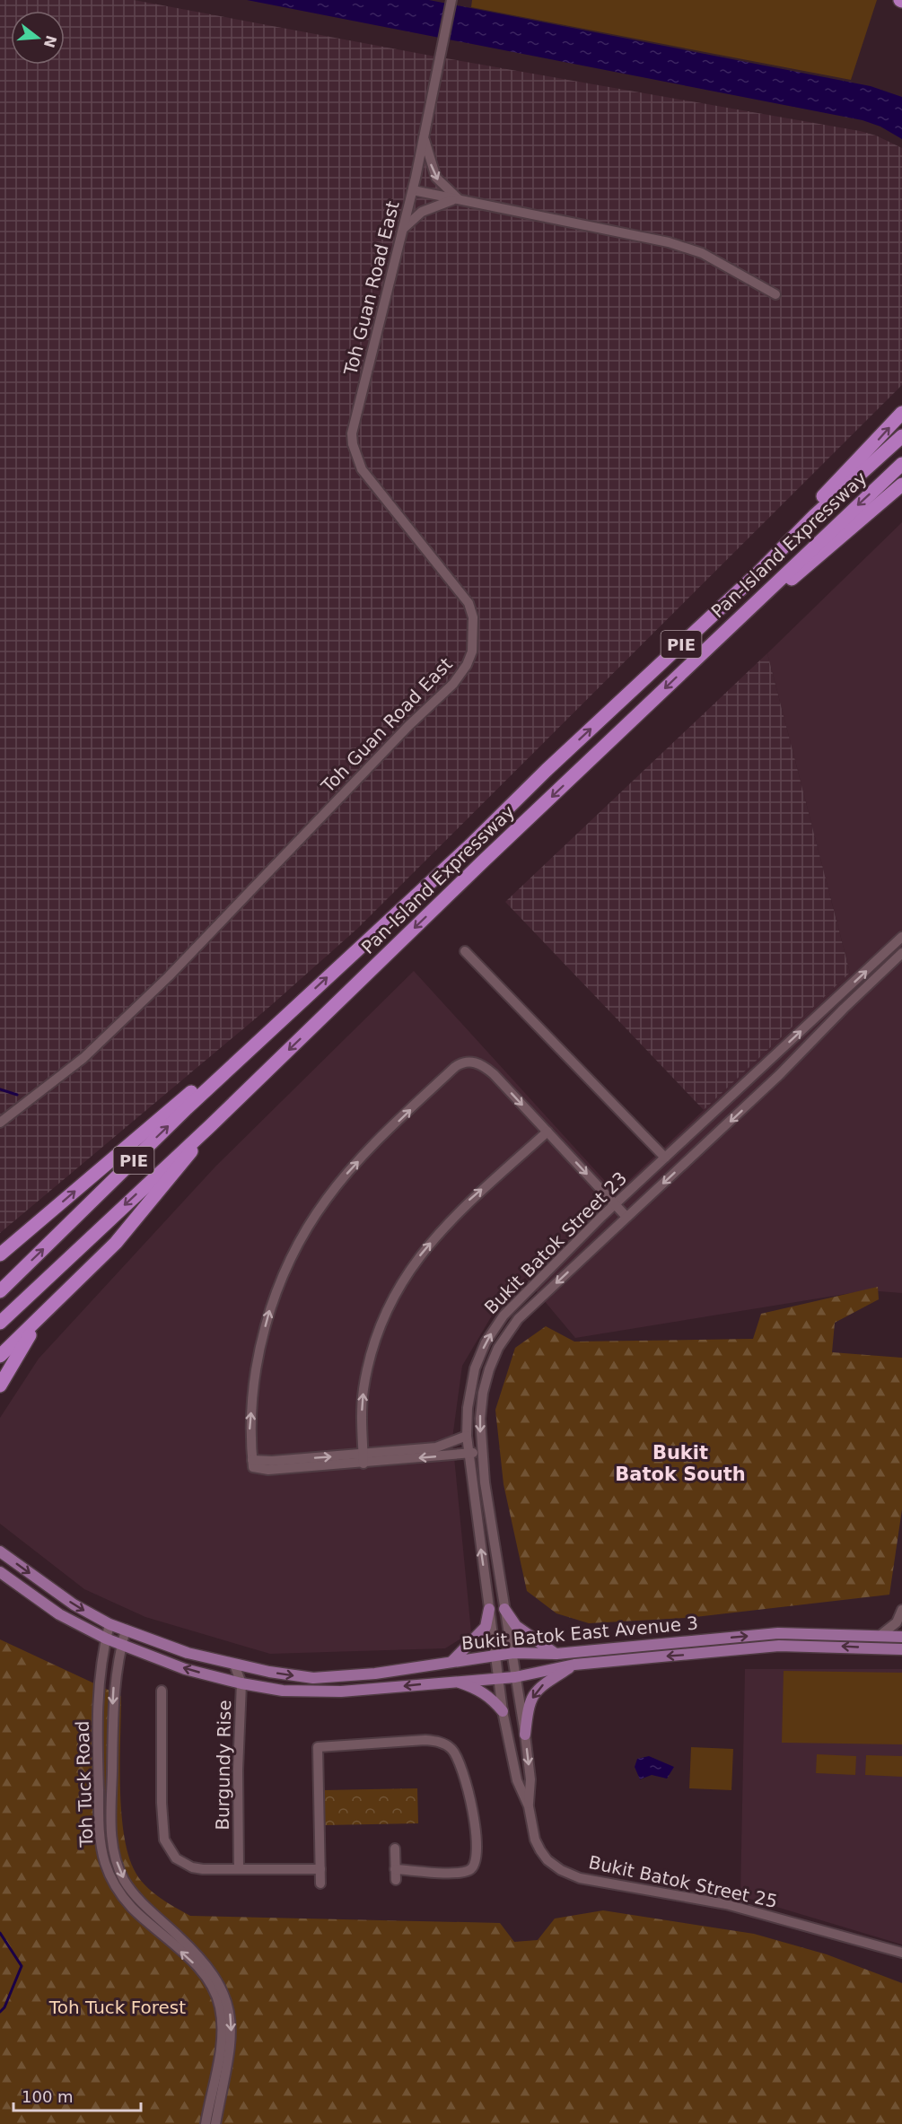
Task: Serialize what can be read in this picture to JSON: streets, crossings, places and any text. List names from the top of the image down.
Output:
{
  "streets": {
    "highway": ["Pan-Island Expressway", "PIE"],
    "main road": ["Bukit Batok East Avenue 3"],
    "street": [
      "Toh Guan Road East",
      "Bukit Batok Street 23",
      "Burgundy Rise",
      "Toh Tuck Road",
      "Bukit Batok Street 25"
    ]
  },
  "crossings": [
    ["Bukit Batok Street 23", "Bukit Batok East Avenue 3"],
    ["Bukit Batok Street 23", "Bukit Batok Street 25"],
    ["Bukit Batok East Avenue 3", "Burgundy Rise"],
    ["Bukit Batok East Avenue 3", "Toh Tuck Road"],
    ["Bukit Batok East Avenue 3", "Bukit Batok Street 25"]
  ],
  "districts": ["Bukit Batok South"],
  "parks": ["Toh Tuck Forest"],
  "scale_bar": "100 m",
  "north": "right"
}
